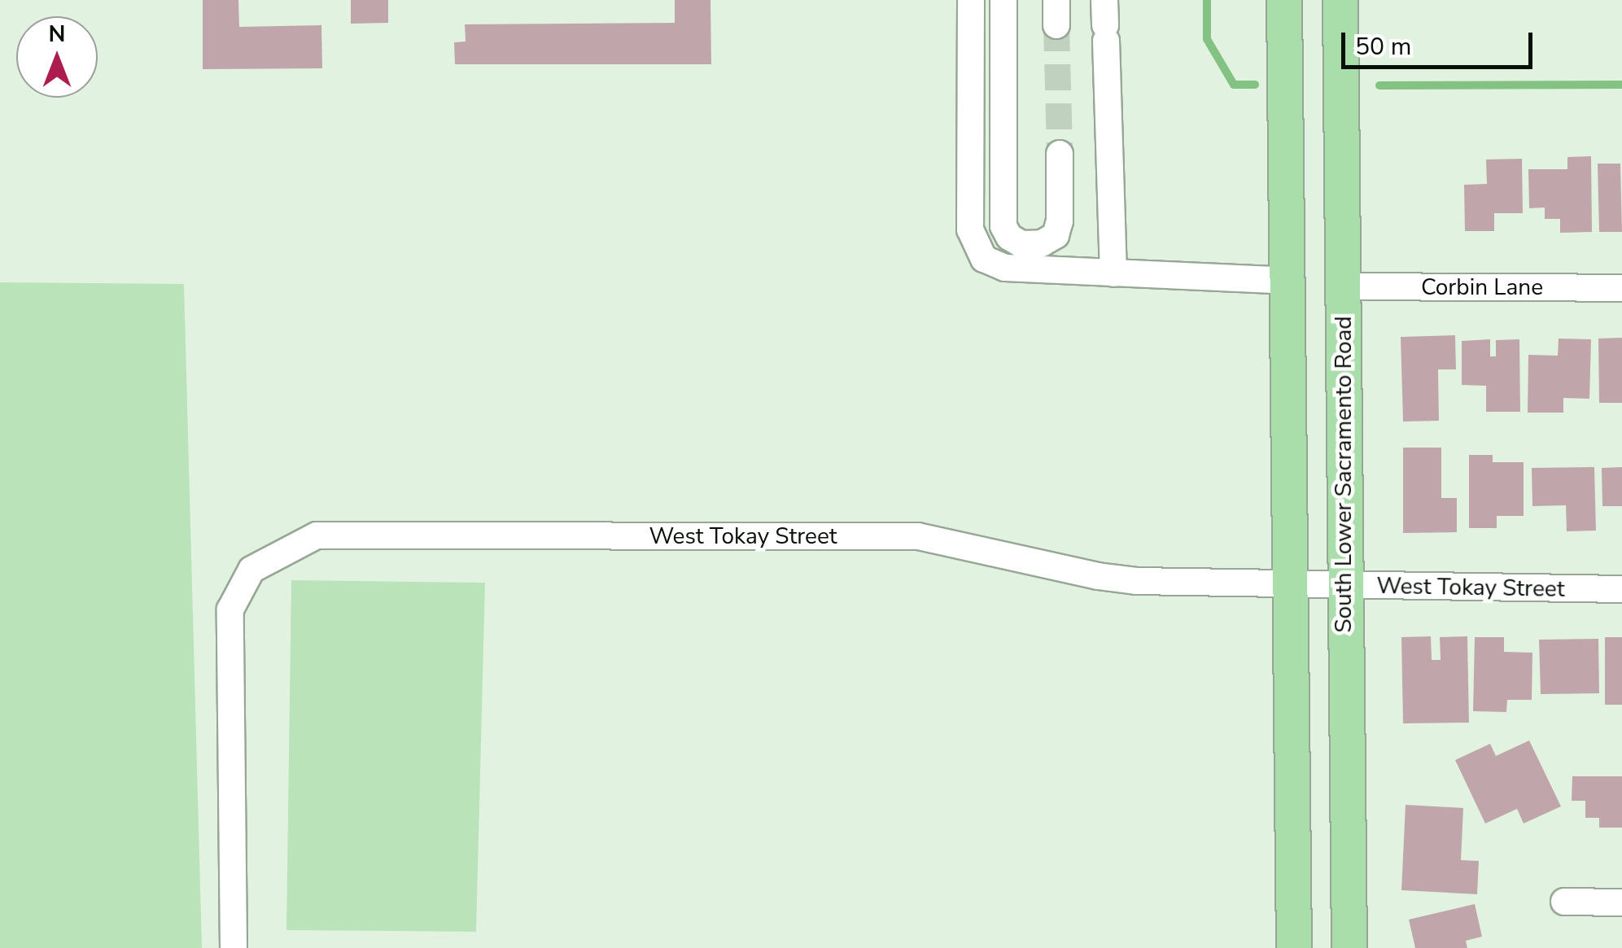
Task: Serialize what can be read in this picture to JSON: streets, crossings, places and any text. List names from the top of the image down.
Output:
{
  "streets": {
    "main road": ["South Lower Sacramento Road"],
    "street": ["Corbin Lane", "West Tokay Street"]
  },
  "crossings": [
    ["Corbin Lane", "South Lower Sacramento Road"],
    ["South Lower Sacramento Road", "West Tokay Street"]
  ],
  "scale_bar": "50 m",
  "north": "top"
}
